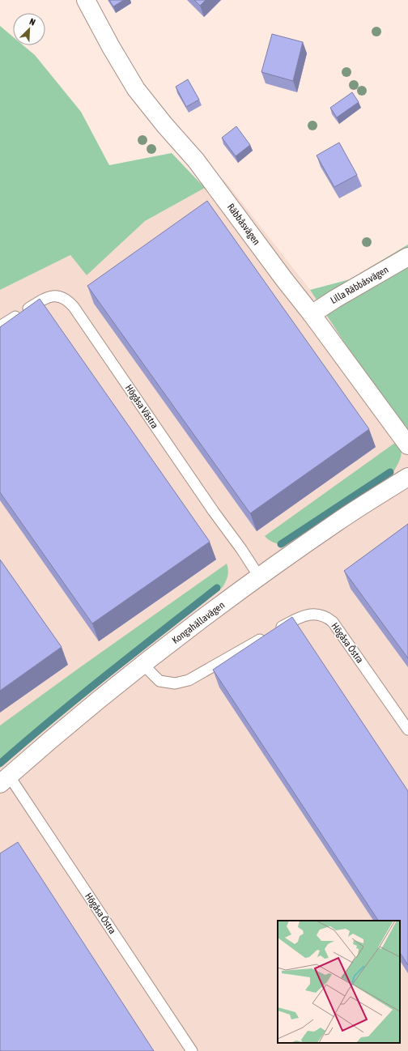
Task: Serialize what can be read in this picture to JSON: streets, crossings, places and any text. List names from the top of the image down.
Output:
{
  "streets": {
    "street": ["Räbbåsvägen", "Lilla Räbbåsvägen", "Kongahällavägen"],
    "lane": ["Högåsa Västra", "Högåsa Östra"]
  },
  "crossings": [
    ["Räbbåsvägen", "Lilla Räbbåsvägen"],
    ["Högåsa Västra", "Kongahällavägen"],
    ["Kongahällavägen", "Högåsa Östra"]
  ],
  "north": "top right"
}
